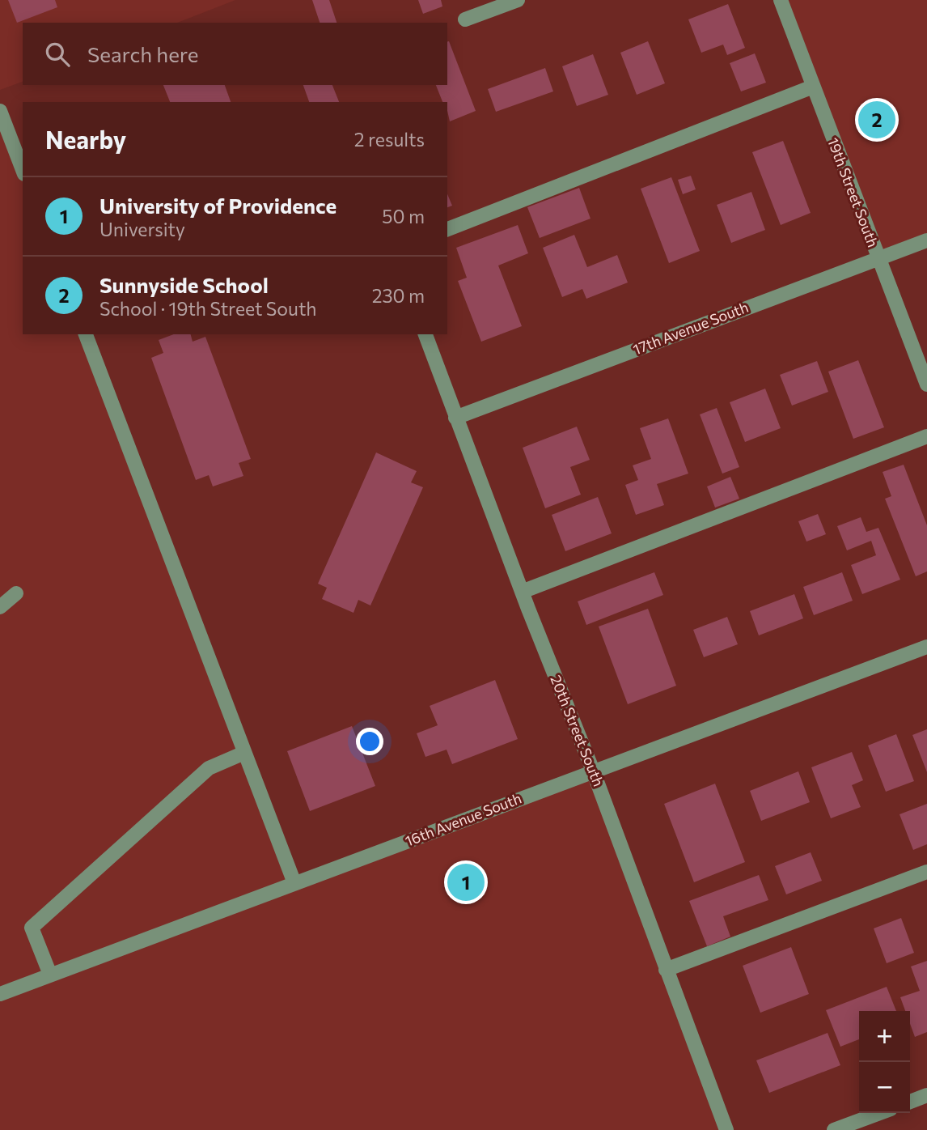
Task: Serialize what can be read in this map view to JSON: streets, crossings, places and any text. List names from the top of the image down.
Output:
{
  "streets": {
    "street": [
      "19th Street South",
      "17th Avenue South",
      "20th Street South",
      "16th Avenue South"
    ]
  },
  "crossings": [
    ["19th Street South", "17th Avenue South"],
    ["17th Avenue South", "20th Street South"],
    ["20th Street South", "16th Avenue South"]
  ],
  "page": {
    "search": "Search here",
    "pins": ["2", "1"],
    "heading": ["Nearby", "2 results"],
    "list": [
      {
        "mark": "1",
        "name": "University of Providence",
        "note": "University",
        "value": "50 m"
      },
      {
        "mark": "2",
        "name": "Sunnyside School",
        "note": "School · 19th Street South",
        "value": "230 m"
      }
    ],
    "map_buttons": ["+", "−"]
  }
}
